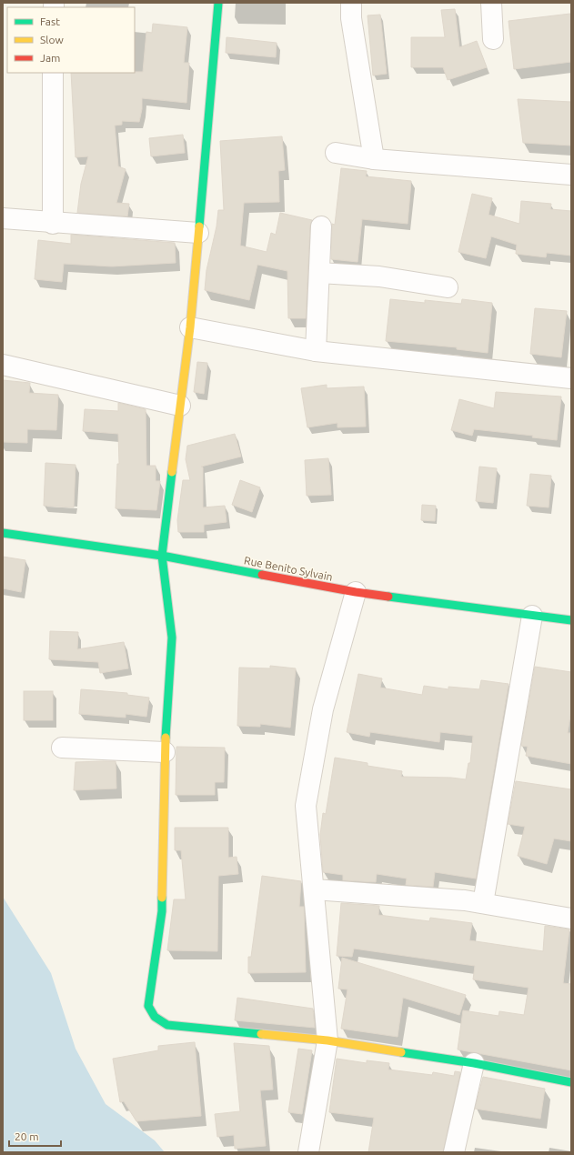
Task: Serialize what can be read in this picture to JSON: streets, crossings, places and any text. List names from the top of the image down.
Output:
{
  "streets": {
    "street": ["Rue Benito Sylvain"]
  },
  "legend": ["Fast", "Slow", "Jam"],
  "scale_bar": "20 m"
}
